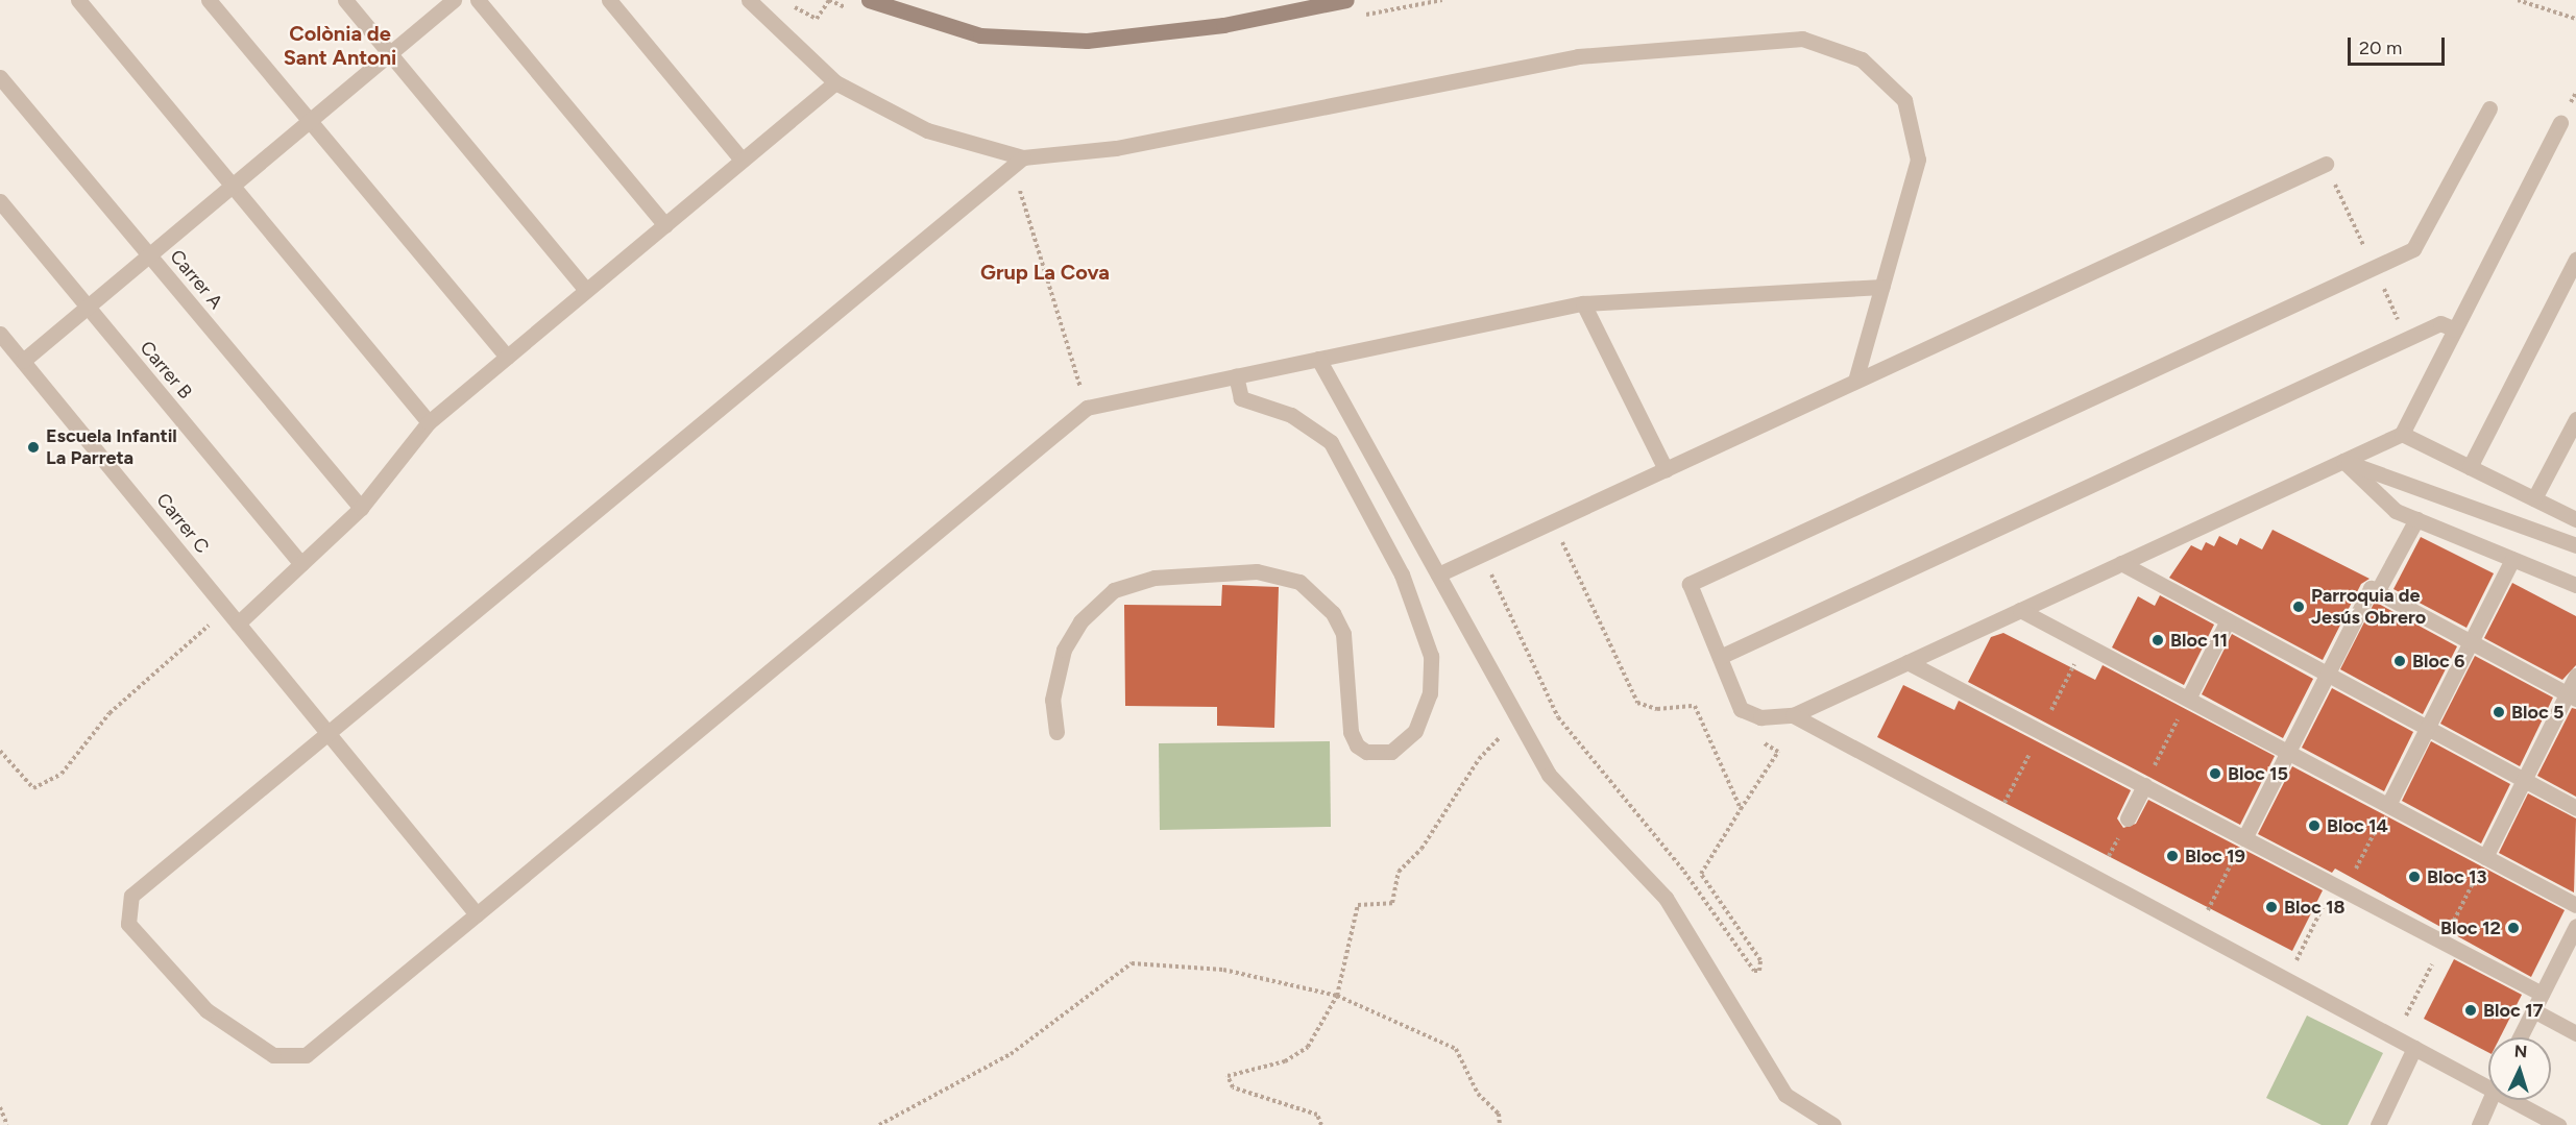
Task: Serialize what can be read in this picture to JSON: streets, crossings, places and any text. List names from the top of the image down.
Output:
{
  "streets": {
    "street": ["Carrer A", "Carrer B", "Carrer C"]
  },
  "districts": ["Colònia de Sant Antoni", "Grup La Cova"],
  "places": [
    "Escuela Infantil La Parreta",
    "Parroquia de Jesús Obrero",
    "Bloc 11",
    "Bloc 6",
    "Bloc 5",
    "Bloc 15",
    "Bloc 14",
    "Bloc 19",
    "Bloc 13",
    "Bloc 18",
    "Bloc 12",
    "Bloc 17"
  ],
  "scale_bar": "20 m",
  "north": "top"
}
